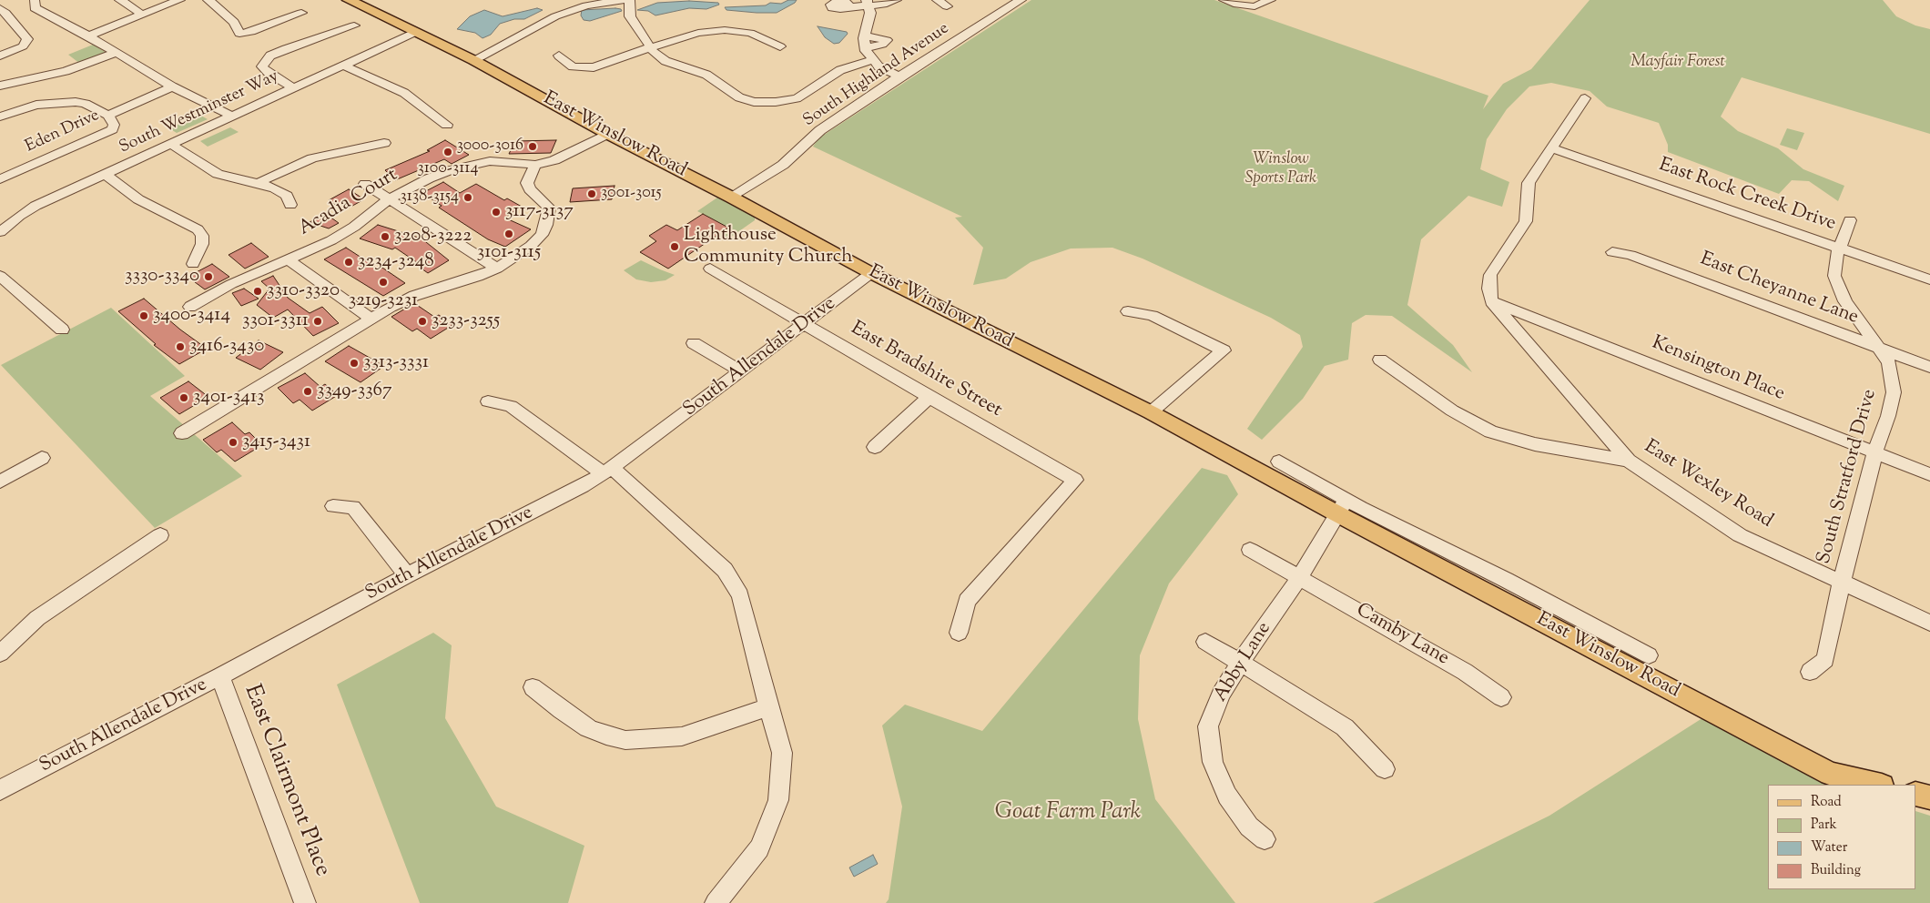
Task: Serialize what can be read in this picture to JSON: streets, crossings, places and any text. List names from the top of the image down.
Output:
{
  "streets": {
    "main road": ["East Winslow Road"],
    "street": [
      "South Highland Avenue",
      "South Westminster Way",
      "Eden Drive",
      "East Rock Creek Drive",
      "Acadia Court",
      "East Cheyanne Lane",
      "South Allendale Drive",
      "Kensington Place",
      "East Bradshire Street",
      "South Stratford Drive",
      "East Wexley Road",
      "Camby Lane",
      "Abby Lane",
      "East Clairmont Place"
    ]
  },
  "crossings": [
    ["South Highland Avenue", "East Winslow Road"],
    ["South Westminster Way", "East Winslow Road"],
    ["East Winslow Road", "Acadia Court"],
    ["East Winslow Road", "South Allendale Drive"],
    ["East Winslow Road", "Abby Lane"],
    ["East Rock Creek Drive", "South Stratford Drive"],
    ["East Cheyanne Lane", "South Stratford Drive"],
    ["South Allendale Drive", "East Bradshire Street"],
    ["South Allendale Drive", "East Clairmont Place"],
    ["Kensington Place", "South Stratford Drive"],
    ["Kensington Place", "East Wexley Road"],
    ["South Stratford Drive", "East Wexley Road"],
    ["Camby Lane", "Abby Lane"]
  ],
  "parks": ["Mayfair Forest", "Winslow Sports Park", "Goat Farm Park"],
  "places": [
    "3000-3016",
    "3100-3114",
    "3001-3015",
    "3138-3154",
    "3117-3137",
    "3101-3115",
    "3208-3222",
    "Lighthouse Community Church",
    "3234-3248",
    "3330-3340",
    "3219-3231",
    "3310-3320",
    "3400-3414",
    "3301-3311",
    "3233-3255",
    "3416-3430",
    "3313-3331",
    "3349-3367",
    "3401-3413",
    "3415-3431"
  ],
  "legend": [
    "Road",
    "Park",
    "Water",
    "Building"
  ]
}
